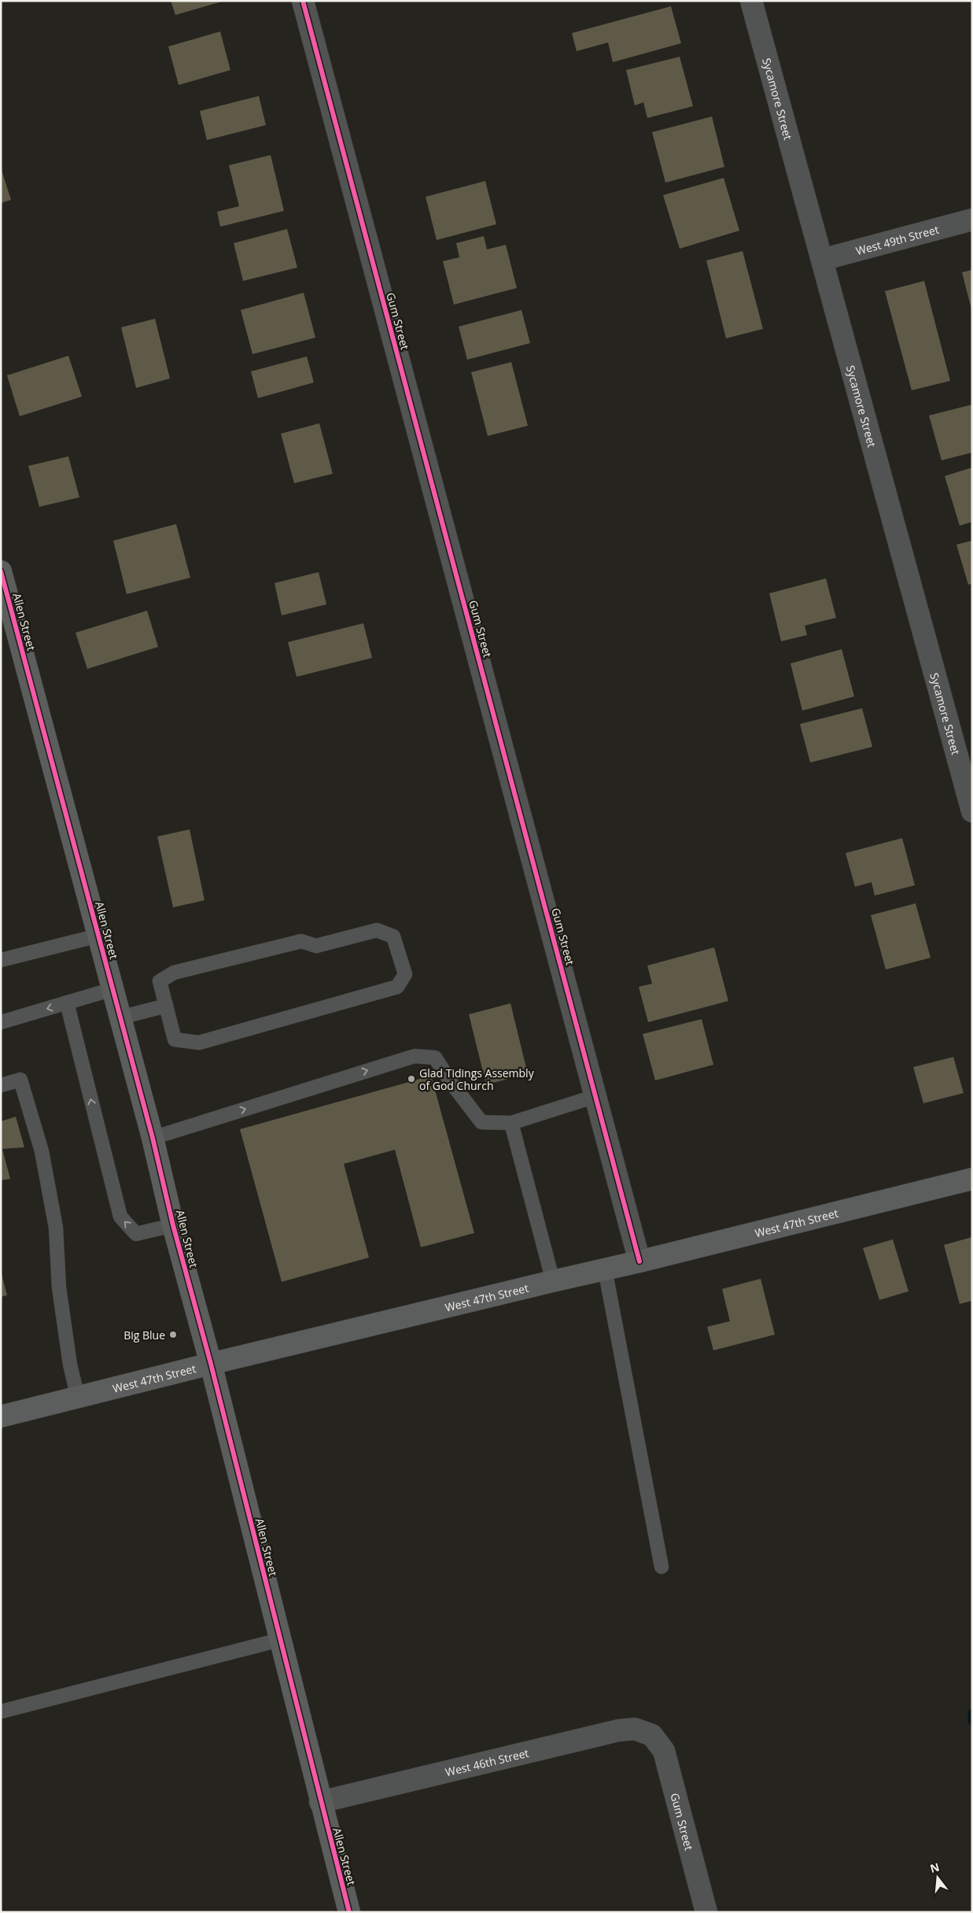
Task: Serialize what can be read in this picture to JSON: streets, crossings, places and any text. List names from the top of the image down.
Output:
{
  "streets": {
    "street": [
      "Sycamore Street",
      "West 49th Street",
      "Gum Street",
      "Allen Street",
      "West 47th Street",
      "West 46th Street"
    ]
  },
  "crossings": [
    ["Sycamore Street", "West 49th Street"],
    ["Gum Street", "West 47th Street"],
    ["Gum Street", "West 46th Street"],
    ["Allen Street", "West 47th Street"],
    ["Allen Street", "West 46th Street"]
  ],
  "places": ["Glad Tidings Assembly of God Church", "Big Blue"],
  "north": "top"
}
